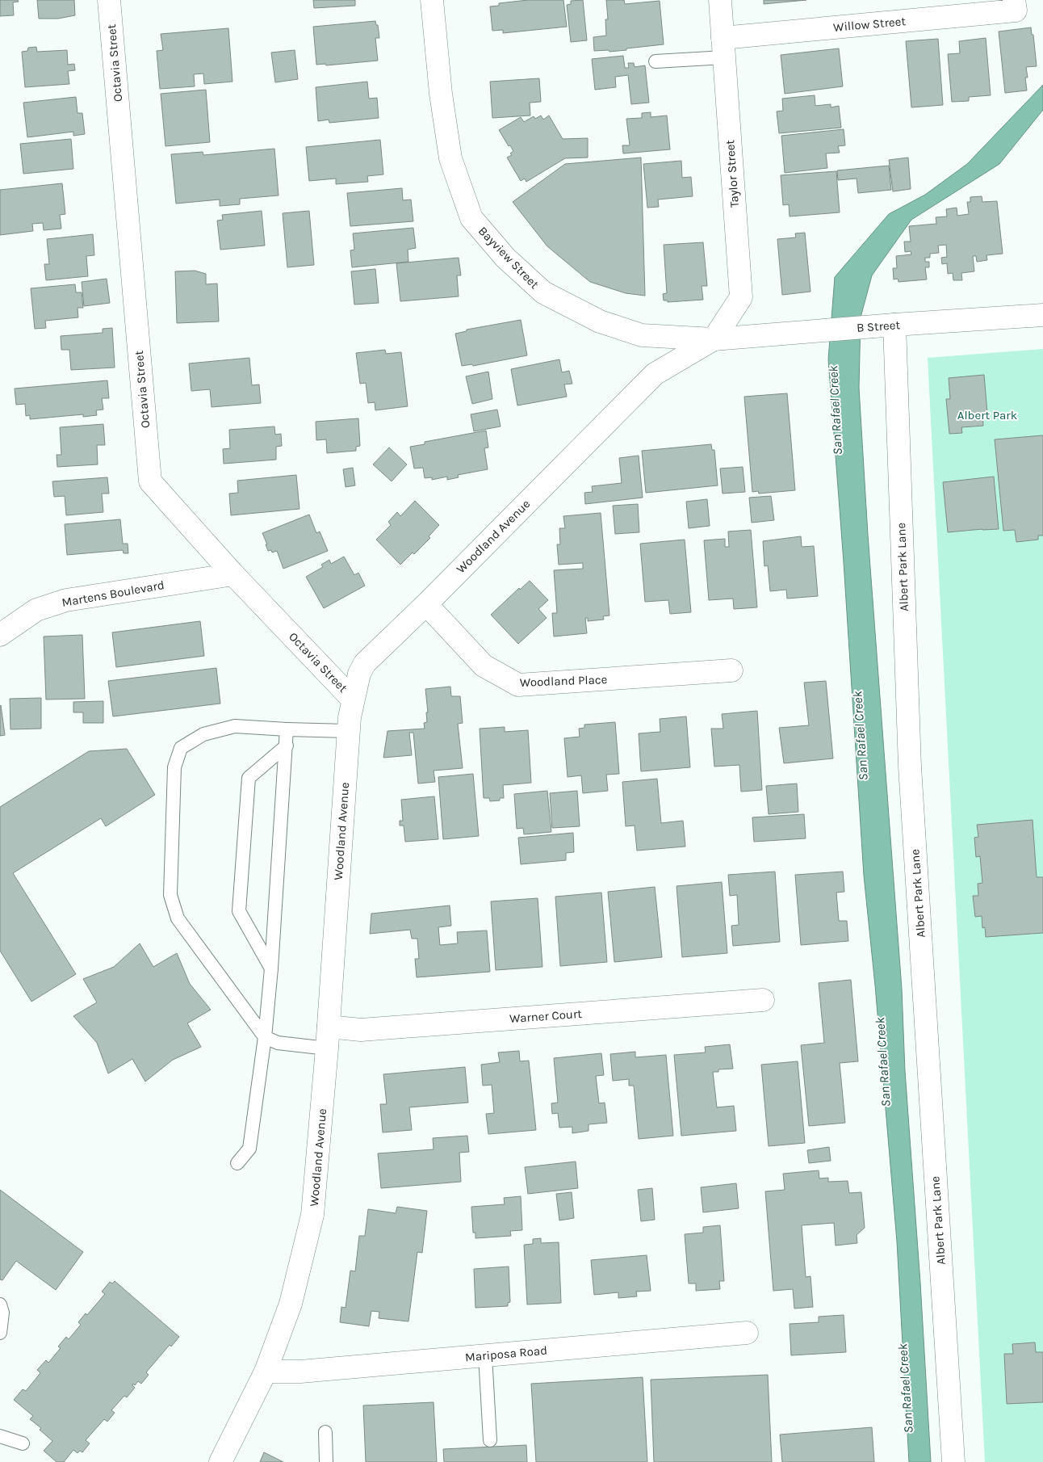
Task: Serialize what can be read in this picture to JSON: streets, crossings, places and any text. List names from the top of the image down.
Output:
{
  "streets": {
    "street": [
      "Willow Street",
      "Octavia Street",
      "Taylor Street",
      "Bayview Street",
      "B Street",
      "Woodland Avenue",
      "Albert Park Lane",
      "Martens Boulevard",
      "Woodland Place",
      "Warner Court",
      "Mariposa Road"
    ]
  },
  "crossings": [
    ["Willow Street", "Taylor Street"],
    ["Octavia Street", "Woodland Avenue"],
    ["Octavia Street", "Martens Boulevard"],
    ["Taylor Street", "Bayview Street"],
    ["Taylor Street", "B Street"],
    ["Taylor Street", "Woodland Avenue"],
    ["Bayview Street", "B Street"],
    ["Bayview Street", "Woodland Avenue"],
    ["B Street", "Woodland Avenue"],
    ["B Street", "Albert Park Lane"],
    ["Woodland Avenue", "Woodland Place"],
    ["Woodland Avenue", "Warner Court"],
    ["Woodland Avenue", "Mariposa Road"]
  ],
  "water": ["San Rafael Creek"],
  "parks": ["Albert Park"]
}
